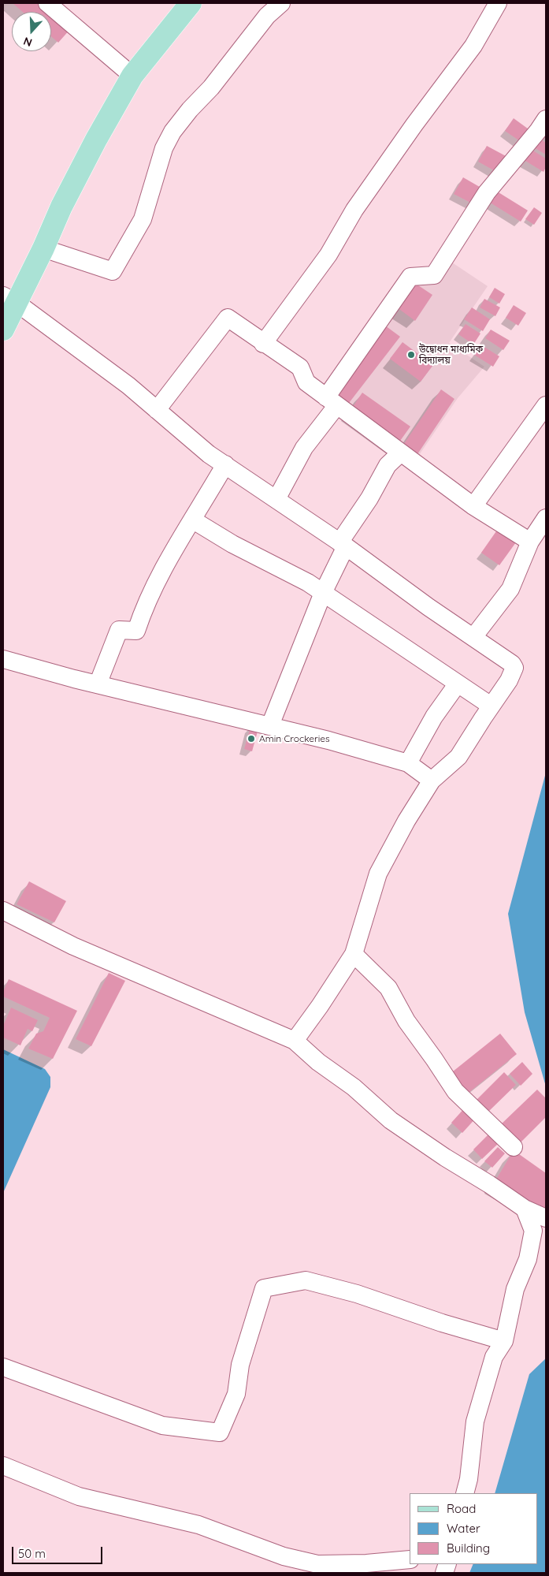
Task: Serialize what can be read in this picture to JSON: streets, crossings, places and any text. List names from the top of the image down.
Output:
{
  "places": ["উদ্বোধন মাধ্যমিক বিদ্যালয়", "Amin Crockeries"],
  "legend": ["Road", "Water", "Building"],
  "scale_bar": "50 m",
  "north": "bottom"
}
